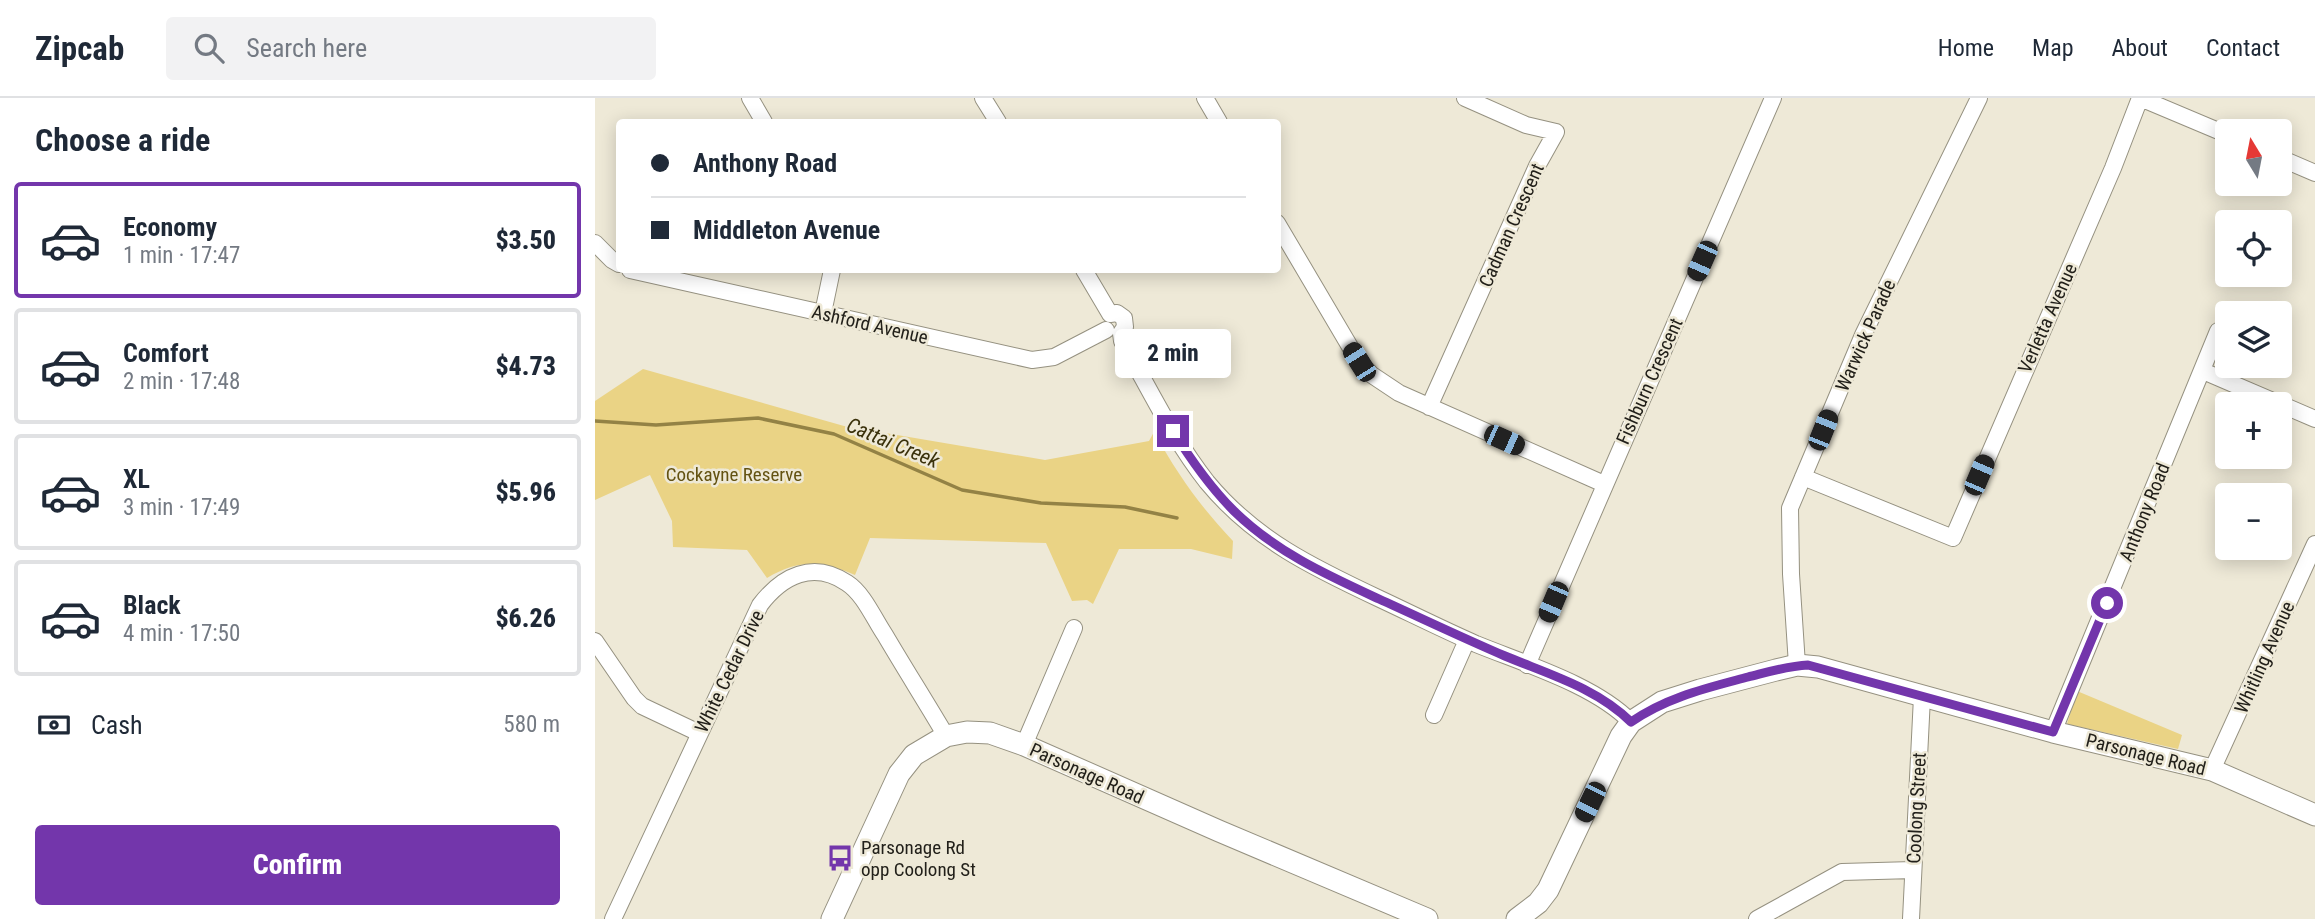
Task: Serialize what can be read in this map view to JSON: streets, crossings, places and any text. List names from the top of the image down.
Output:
{
  "streets": {
    "street": [
      "Cadman Crescent",
      "Verletta Avenue",
      "Ashford Avenue",
      "Warwick Parade",
      "Fishburn Crescent",
      "Anthony Road",
      "Whitling Avenue",
      "White Cedar Drive",
      "Parsonage Road",
      "Coolong Street"
    ]
  },
  "crossings": [
    ["Warwick Parade", "Parsonage Road"],
    ["Anthony Road", "Parsonage Road"],
    ["Whitling Avenue", "Parsonage Road"],
    ["White Cedar Drive", "Parsonage Road"],
    ["Parsonage Road", "Coolong Street"]
  ],
  "water": ["Cattai Creek"],
  "parks": ["Cockayne Reserve"],
  "places": {
    "bus stop": ["Parsonage Rd opp Coolong St"]
  },
  "north": "top",
  "page": {
    "header": "Zipcab",
    "search": "Search here",
    "nav": [
      "Home",
      "Map",
      "About",
      "Contact"
    ],
    "heading": "Choose a ride",
    "map_buttons": ["+", "−"],
    "banner": ["Anthony Road", "Middleton Avenue"],
    "list": [
      {
        "name": "Economy",
        "note": "1 min · 17:47",
        "value": "$3.50"
      },
      {
        "name": "Comfort",
        "note": "2 min · 17:48",
        "value": "$4.73"
      },
      {
        "name": "XL",
        "note": "3 min · 17:49",
        "value": "$5.96"
      },
      {
        "name": "Black",
        "note": "4 min · 17:50",
        "value": "$6.26"
      }
    ],
    "bubble": "2 min",
    "pay": ["Cash", "580 m"],
    "buttons": "Confirm"
  }
}
